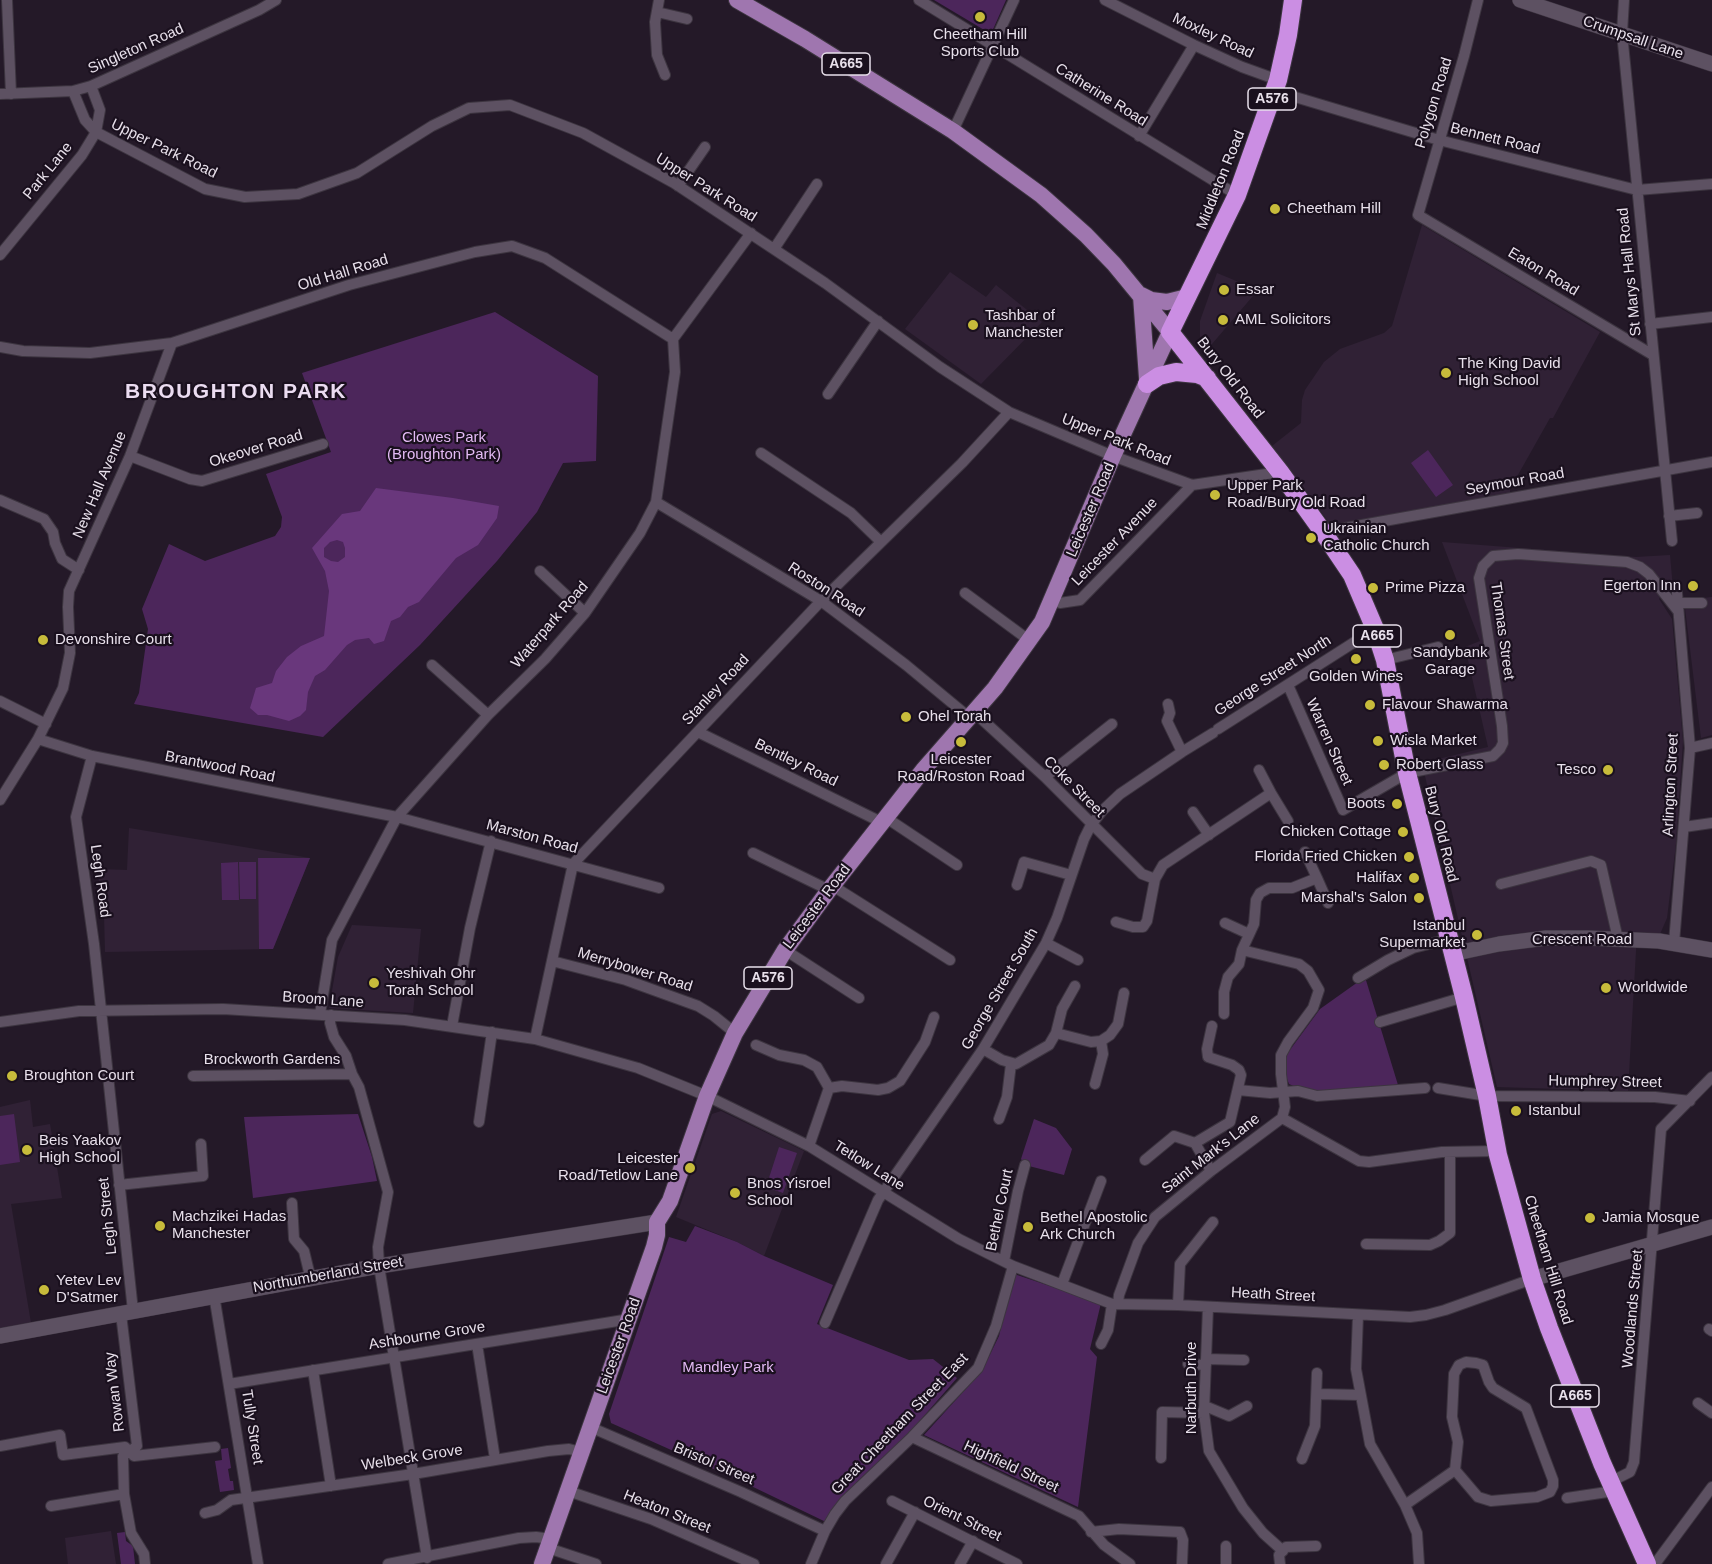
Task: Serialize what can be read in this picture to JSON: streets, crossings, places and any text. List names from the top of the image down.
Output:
{
  "streets": {
    "highway": [
      "A665",
      "A576",
      "Middleton Road",
      "Bury Old Road",
      "Cheetham Hill Road"
    ],
    "main road": ["Leicester Road"],
    "street": [
      "Moxley Road",
      "Crumpsall Lane",
      "Singleton Road",
      "Catherine Road",
      "Polygon Road",
      "Bennett Road",
      "Upper Park Road",
      "Park Lane",
      "Eaton Road",
      "St Marys Hall Road",
      "Old Hall Road",
      "Okeover Road",
      "Seymour Road",
      "New Hall Avenue",
      "Leicester Avenue",
      "Roston Road",
      "Waterpark Road",
      "Thomas Street",
      "George Street North",
      "Stanley Road",
      "Warren Street",
      "Bentley Road",
      "Brantwood Road",
      "Arlington Street",
      "Coke Street",
      "Marston Road",
      "Legh Road",
      "Crescent Road",
      "Merrybower Road",
      "George Street South",
      "Broom Lane",
      "Brockworth Gardens",
      "Humphrey Street",
      "Saint Mark's Lane",
      "Tetlow Lane",
      "Bethel Court",
      "Legh Street",
      "Northumberland Street",
      "Heath Street",
      "Woodlands Street",
      "Ashbourne Grove",
      "Narbuth Drive",
      "Rowan Way",
      "Great Cheetham Street East",
      "Tully Street",
      "Welbeck Grove",
      "Bristol Street",
      "Highfield Street",
      "Heaton Street",
      "Orient Street"
    ]
  },
  "crossings": [
    ["Moxley Road", "Bennett Road"],
    ["Moxley Road", "Middleton Road"],
    ["Crumpsall Lane", "St Marys Hall Road"],
    ["Singleton Road", "Upper Park Road"],
    ["Catherine Road", "Middleton Road"],
    ["Polygon Road", "Bennett Road"],
    ["Polygon Road", "Eaton Road"],
    ["Bennett Road", "Middleton Road"],
    ["Bennett Road", "St Marys Hall Road"],
    ["Upper Park Road", "Park Lane"],
    ["Upper Park Road", "Bury Old Road"],
    ["Upper Park Road", "Leicester Road"],
    ["Upper Park Road", "Leicester Avenue"],
    ["Upper Park Road", "Stanley Road"],
    ["Middleton Road", "Bury Old Road"],
    ["Middleton Road", "Leicester Road"],
    ["Eaton Road", "St Marys Hall Road"],
    ["St Marys Hall Road", "Seymour Road"],
    ["Old Hall Road", "New Hall Avenue"],
    ["Old Hall Road", "Waterpark Road"],
    ["Bury Old Road", "Seymour Road"],
    ["Bury Old Road", "Leicester Road"],
    ["Bury Old Road", "Thomas Street"],
    ["Bury Old Road", "George Street North"],
    ["Bury Old Road", "Crescent Road"],
    ["Bury Old Road", "Cheetham Hill Road"],
    ["Okeover Road", "New Hall Avenue"],
    ["New Hall Avenue", "Brantwood Road"],
    ["Leicester Road", "Leicester Avenue"],
    ["Leicester Road", "Roston Road"],
    ["Leicester Road", "Bentley Road"],
    ["Leicester Road", "Coke Street"],
    ["Leicester Road", "Merrybower Road"],
    ["Leicester Road", "Broom Lane"],
    ["Leicester Road", "Tetlow Lane"],
    ["Leicester Road", "Northumberland Street"],
    ["Leicester Road", "Ashbourne Grove"],
    ["Leicester Road", "Welbeck Grove"],
    ["Leicester Road", "Bristol Street"],
    ["Leicester Road", "Heaton Street"],
    ["Roston Road", "Waterpark Road"],
    ["Roston Road", "Stanley Road"],
    ["Roston Road", "Coke Street"],
    ["Waterpark Road", "Brantwood Road"],
    ["Waterpark Road", "Marston Road"],
    ["Waterpark Road", "Broom Lane"],
    ["Thomas Street", "Warren Street"],
    ["Thomas Street", "Arlington Street"],
    ["George Street North", "Warren Street"],
    ["George Street North", "George Street South"],
    ["Stanley Road", "Bentley Road"],
    ["Stanley Road", "Marston Road"],
    ["Brantwood Road", "Marston Road"],
    ["Brantwood Road", "Legh Road"],
    ["Arlington Street", "Crescent Road"],
    ["Coke Street", "George Street South"],
    ["Legh Road", "Broom Lane"],
    ["Legh Road", "Legh Street"],
    ["Crescent Road", "Cheetham Hill Road"],
    ["George Street South", "Tetlow Lane"],
    ["Broom Lane", "Tetlow Lane"],
    ["Broom Lane", "Legh Street"],
    ["Humphrey Street", "Cheetham Hill Road"],
    ["Humphrey Street", "Woodlands Street"],
    ["Saint Mark's Lane", "Heath Street"],
    ["Tetlow Lane", "Bethel Court"],
    ["Tetlow Lane", "Heath Street"],
    ["Tetlow Lane", "Great Cheetham Street East"],
    ["Bethel Court", "Heath Street"],
    ["Bethel Court", "Great Cheetham Street East"],
    ["Legh Street", "Northumberland Street"],
    ["Legh Street", "Rowan Way"],
    ["Cheetham Hill Road", "Heath Street"],
    ["Cheetham Hill Road", "Woodlands Street"],
    ["Northumberland Street", "Rowan Way"],
    ["Northumberland Street", "Tully Street"],
    ["Heath Street", "Narbuth Drive"],
    ["Heath Street", "Great Cheetham Street East"],
    ["Ashbourne Grove", "Tully Street"],
    ["Great Cheetham Street East", "Bristol Street"],
    ["Great Cheetham Street East", "Highfield Street"],
    ["Tully Street", "Welbeck Grove"]
  ],
  "districts": ["BROUGHTON PARK"],
  "parks": ["Clowes Park (Broughton Park)", "Mandley Park"],
  "places": [
    "Cheetham Hill Sports Club",
    "Cheetham Hill",
    "Essar",
    "AML Solicitors",
    "Tashbar of Manchester",
    "The King David High School",
    "Upper Park Road/Bury Old Road",
    "Ukrainian Catholic Church",
    "Egerton Inn",
    "Prime Pizza",
    "Sandybank Garage",
    "Devonshire Court",
    "Golden Wines",
    "Flavour Shawarma",
    "Ohel Torah",
    "Wisla Market",
    "Leicester Road/Roston Road",
    "Robert Glass",
    "Tesco",
    "Boots",
    "Chicken Cottage",
    "Florida Fried Chicken",
    "Halifax",
    "Marshal's Salon",
    "Istanbul Supermarket",
    "Yeshivah Ohr Torah School",
    "Worldwide",
    "Broughton Court",
    "Istanbul",
    "Beis Yaakov High School",
    "Leicester Road/Tetlow Lane",
    "Bnos Yisroel School",
    "Jamia Mosque",
    "Machzikei Hadas Manchester",
    "Bethel Apostolic Ark Church",
    "Yetev Lev D'Satmer"
  ]
}
